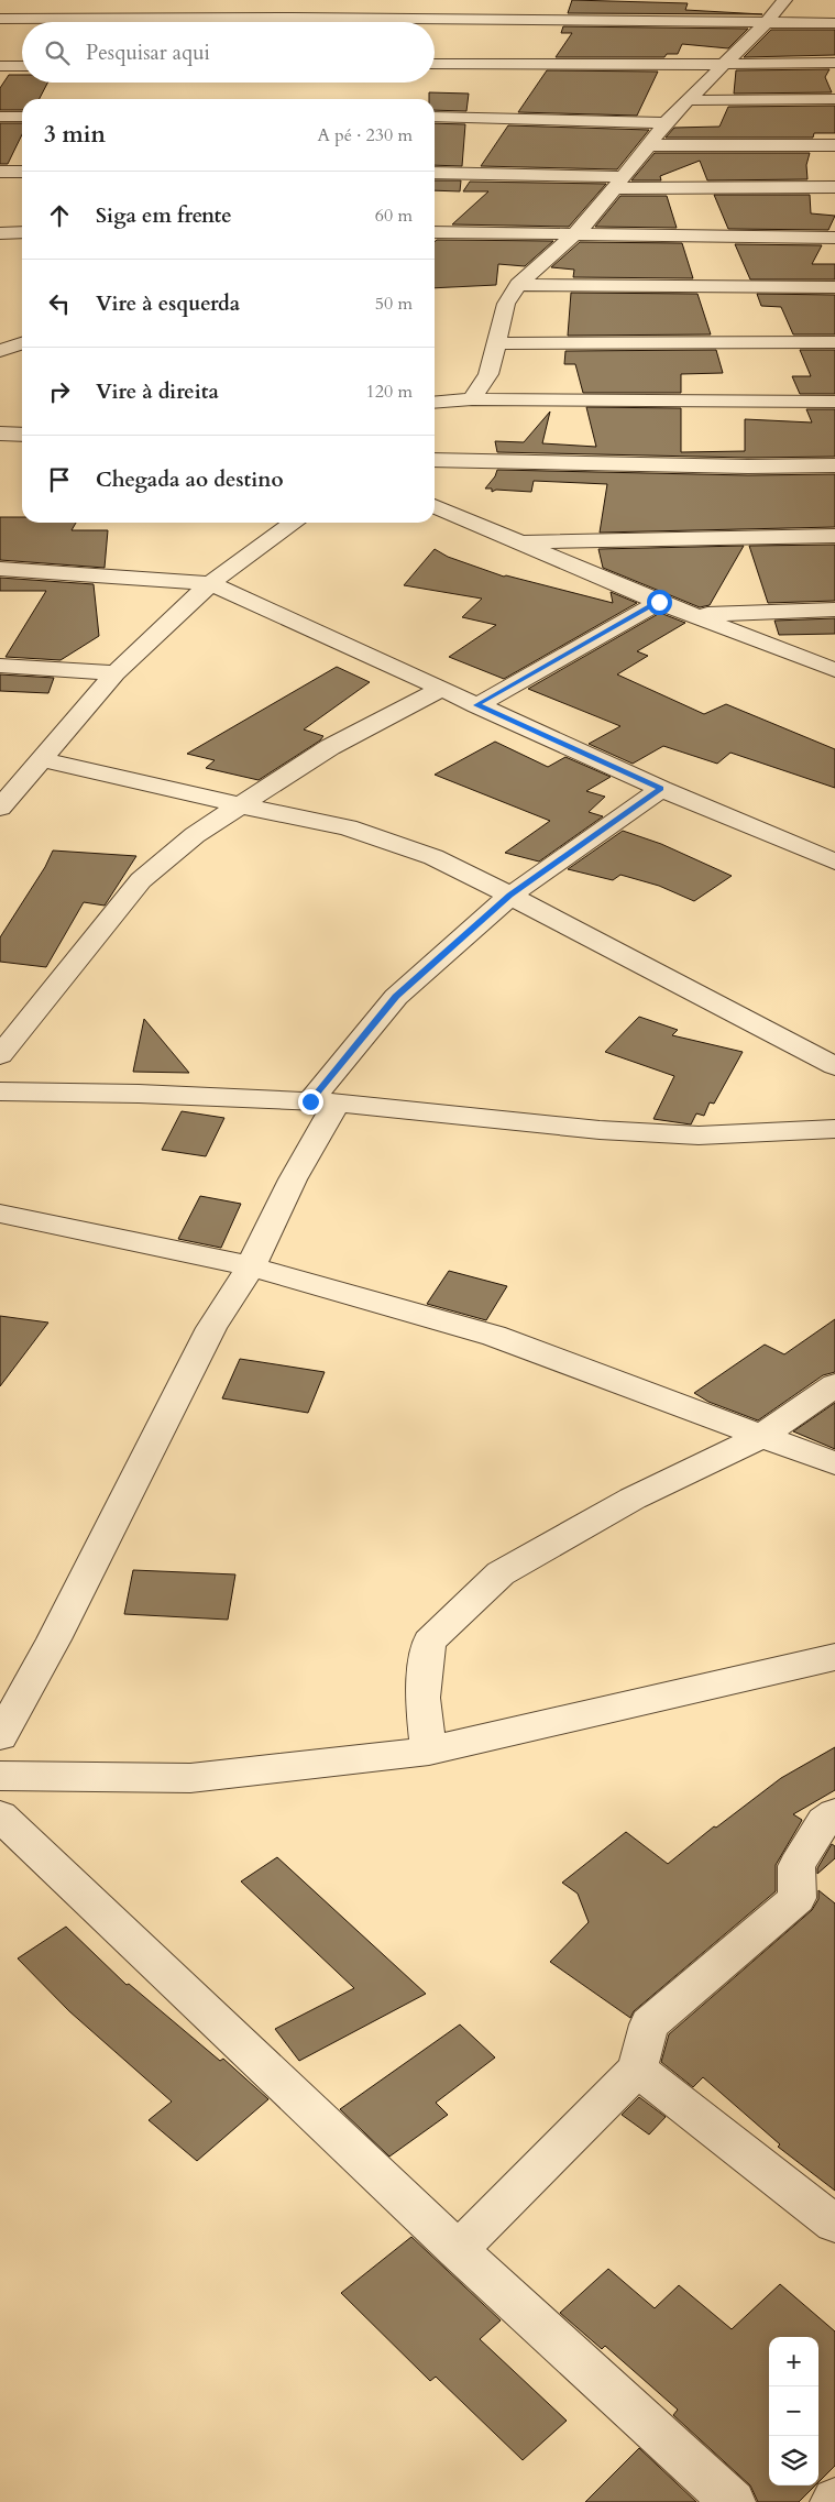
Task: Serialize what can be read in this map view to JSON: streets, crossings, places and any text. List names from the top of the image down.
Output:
{
  "page": {
    "search": "Pesquisar aqui",
    "heading": ["3 min", "A pé · 230 m"],
    "list": [
      ["Siga em frente", "60 m"],
      ["Vire à esquerda", "50 m"],
      ["Vire à direita", "120 m"],
      "Chegada ao destino"
    ],
    "map_buttons": ["+", "−"]
  }
}
